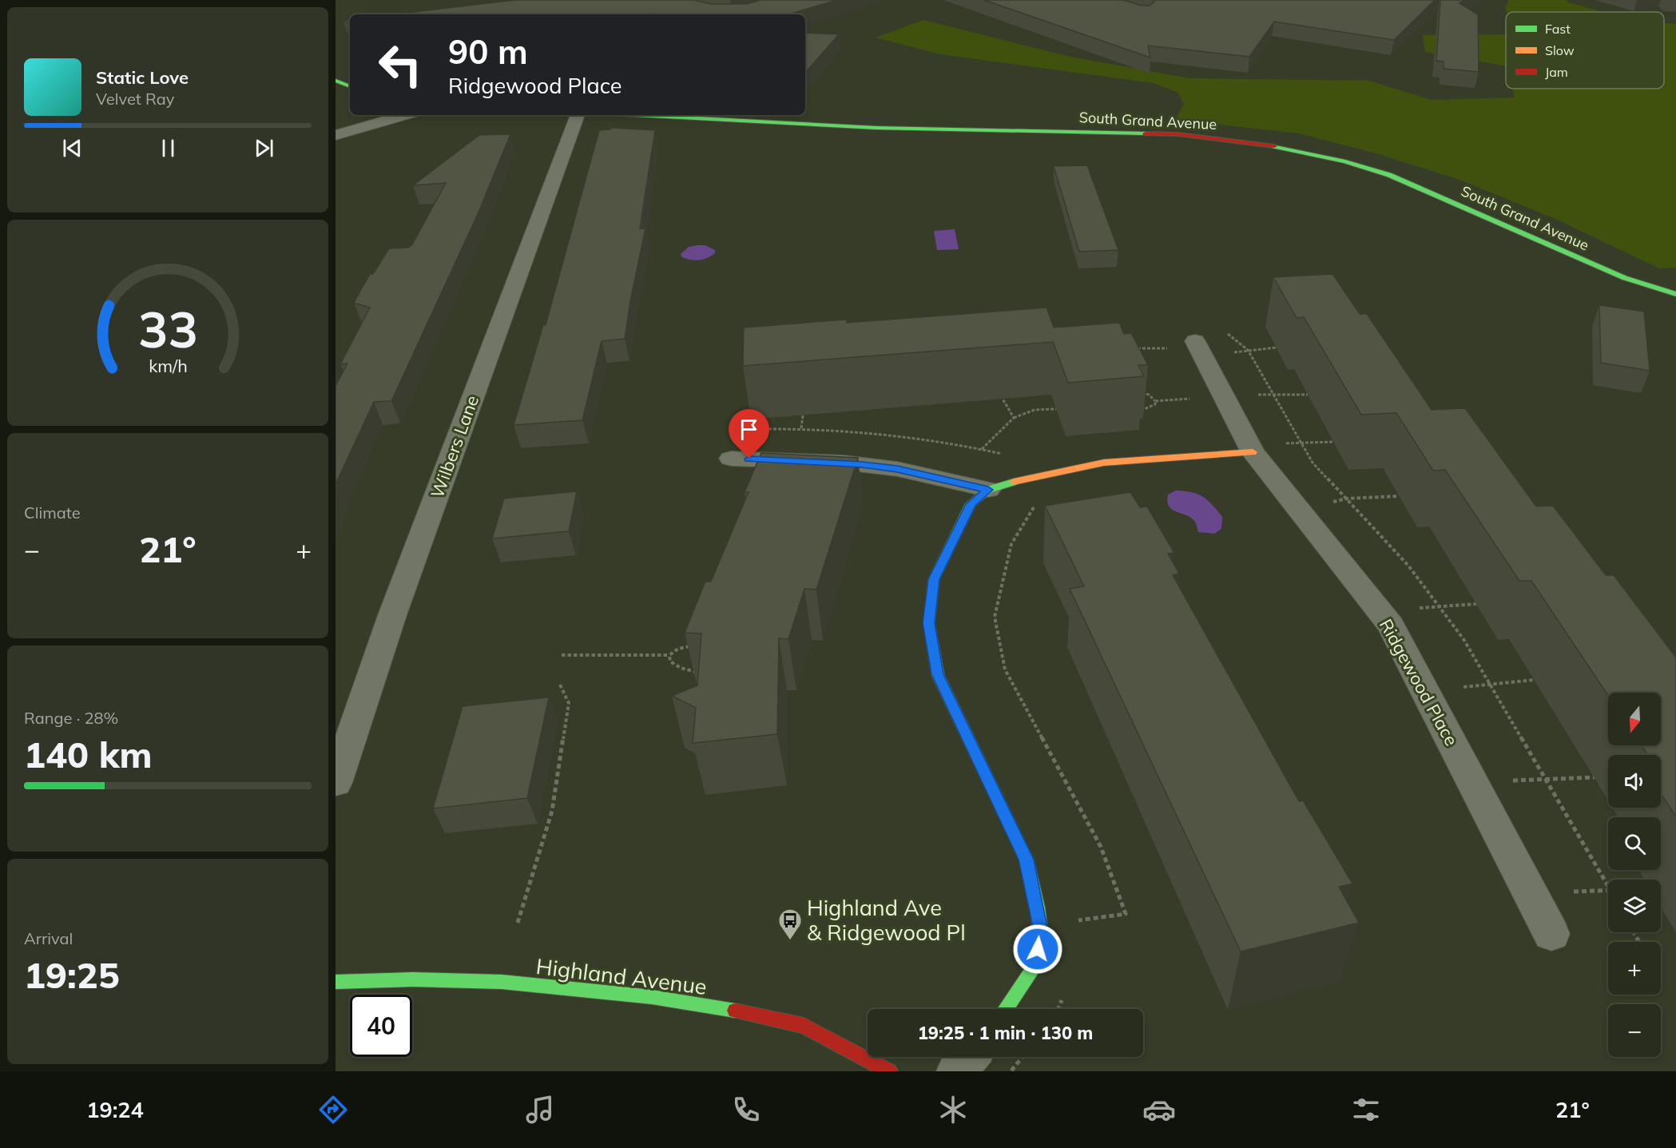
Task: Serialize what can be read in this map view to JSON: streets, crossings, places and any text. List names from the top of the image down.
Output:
{
  "streets": {
    "main road": ["South Grand Avenue", "Highland Avenue"],
    "street": ["Wilbers Lane", "Ridgewood Place"]
  },
  "places": {
    "bus stop": ["Highland Ave & Ridgewood Pl"]
  },
  "legend": ["Fast", "Slow", "Jam"],
  "north": "bottom",
  "page": {
    "turn": ["90 m", "Ridgewood Place"],
    "song": ["Static Love", "Velvet Ray"],
    "tile": [
      "Climate",
      ["Range · 28%", "140 km"],
      ["Arrival", "19:25"]
    ],
    "heat": ["−", "21°", "+"],
    "map_buttons": ["+", "−"],
    "limit": "40",
    "trip": "19:25 · 1 min · 130 m",
    "tabs": ["19:24", "21°"],
    "gauge": ["33", "km/h"]
  }
}
